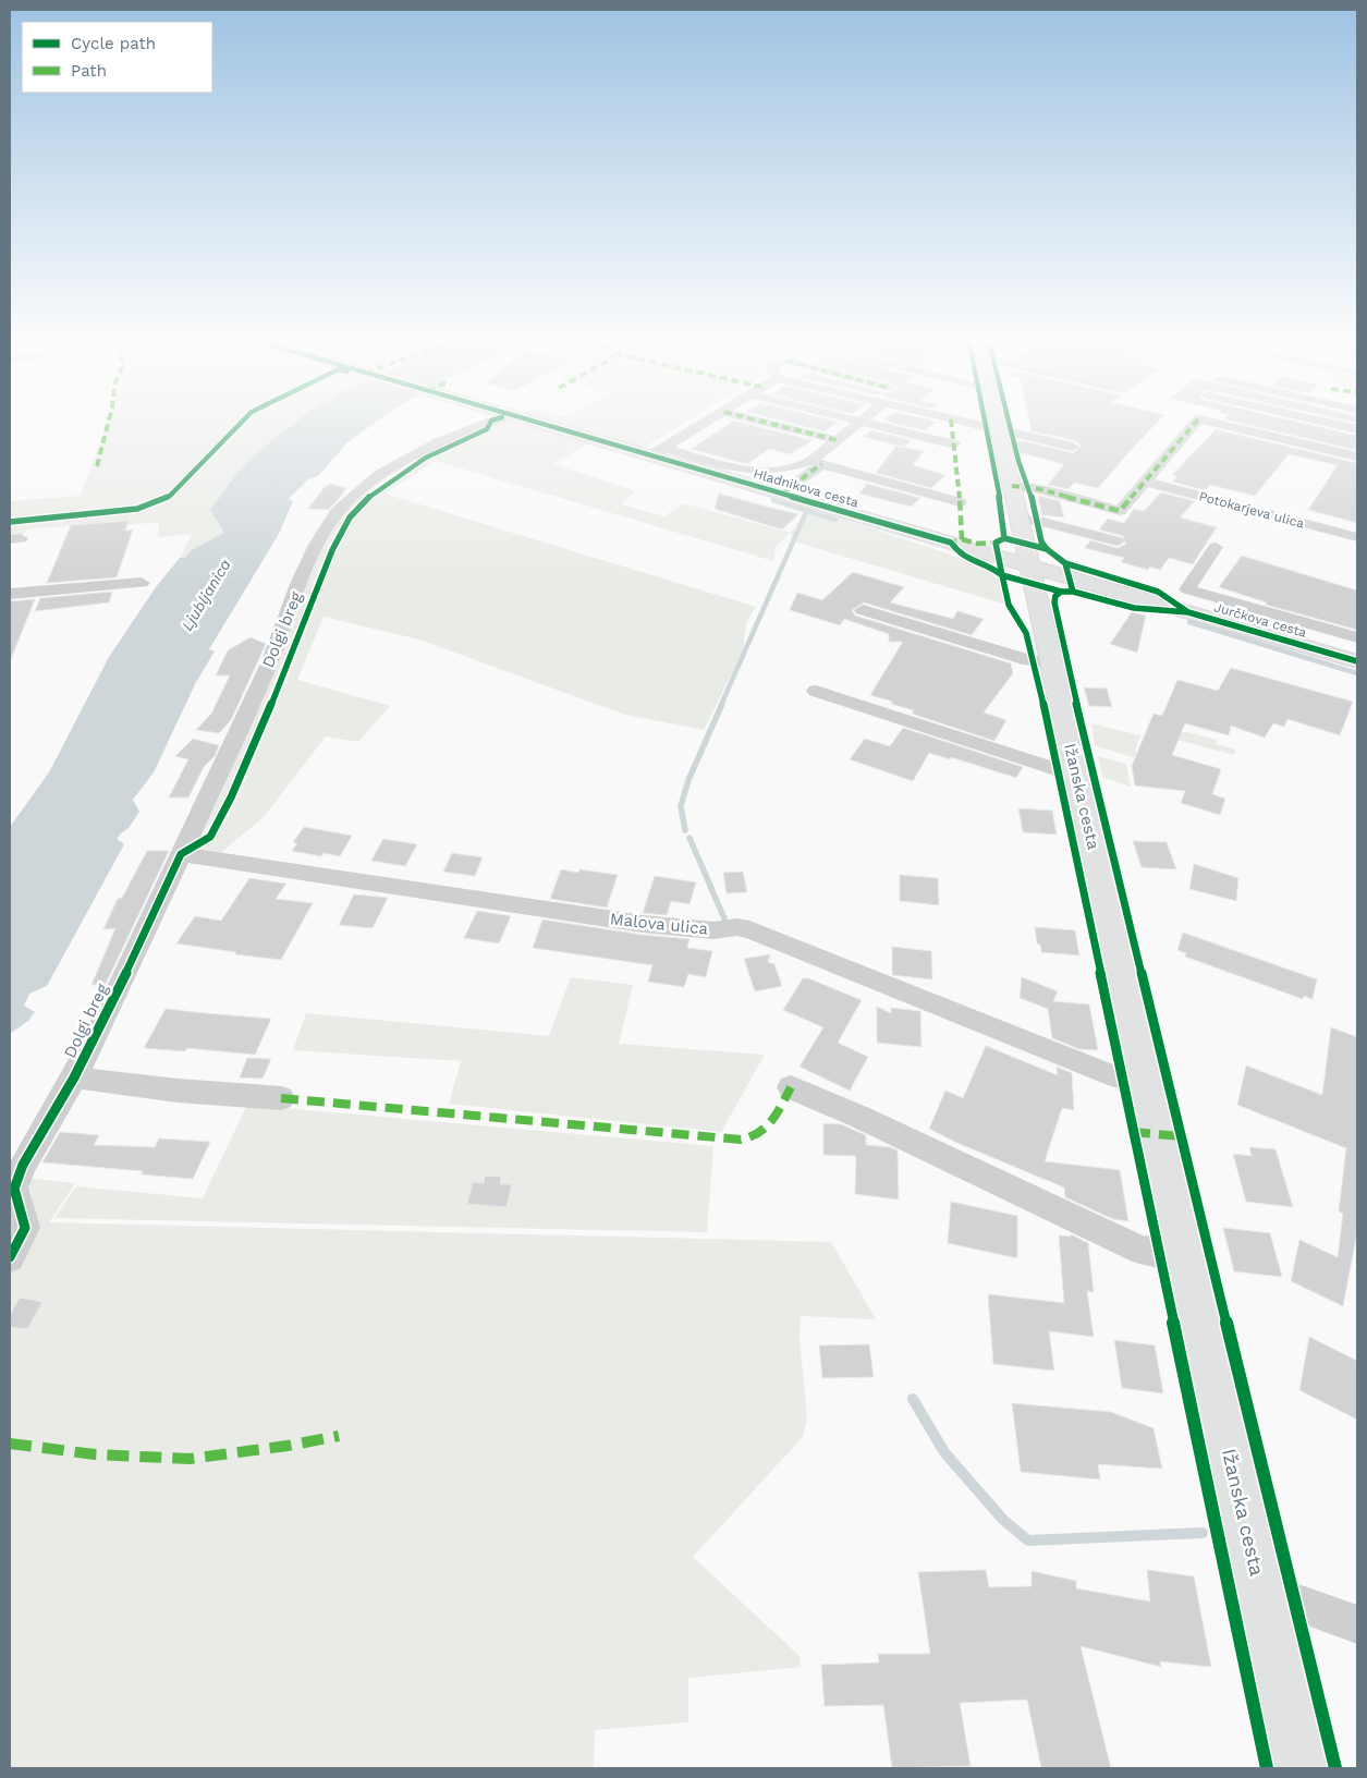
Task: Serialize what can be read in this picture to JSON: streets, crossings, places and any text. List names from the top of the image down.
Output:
{
  "streets": {
    "main road": ["Hladnikova cesta", "Jurčkova cesta", "Ižanska cesta"],
    "street": ["Potokarjeva ulica", "Dolgi breg", "Malova ulica"]
  },
  "crossings": [
    ["Hladnikova cesta", "Jurčkova cesta"],
    ["Hladnikova cesta", "Ižanska cesta"],
    ["Jurčkova cesta", "Ižanska cesta"],
    ["Dolgi breg", "Malova ulica"],
    ["Ižanska cesta", "Malova ulica"]
  ],
  "water": ["Ljubljanica"],
  "legend": ["Cycle path", "Path"]
}
